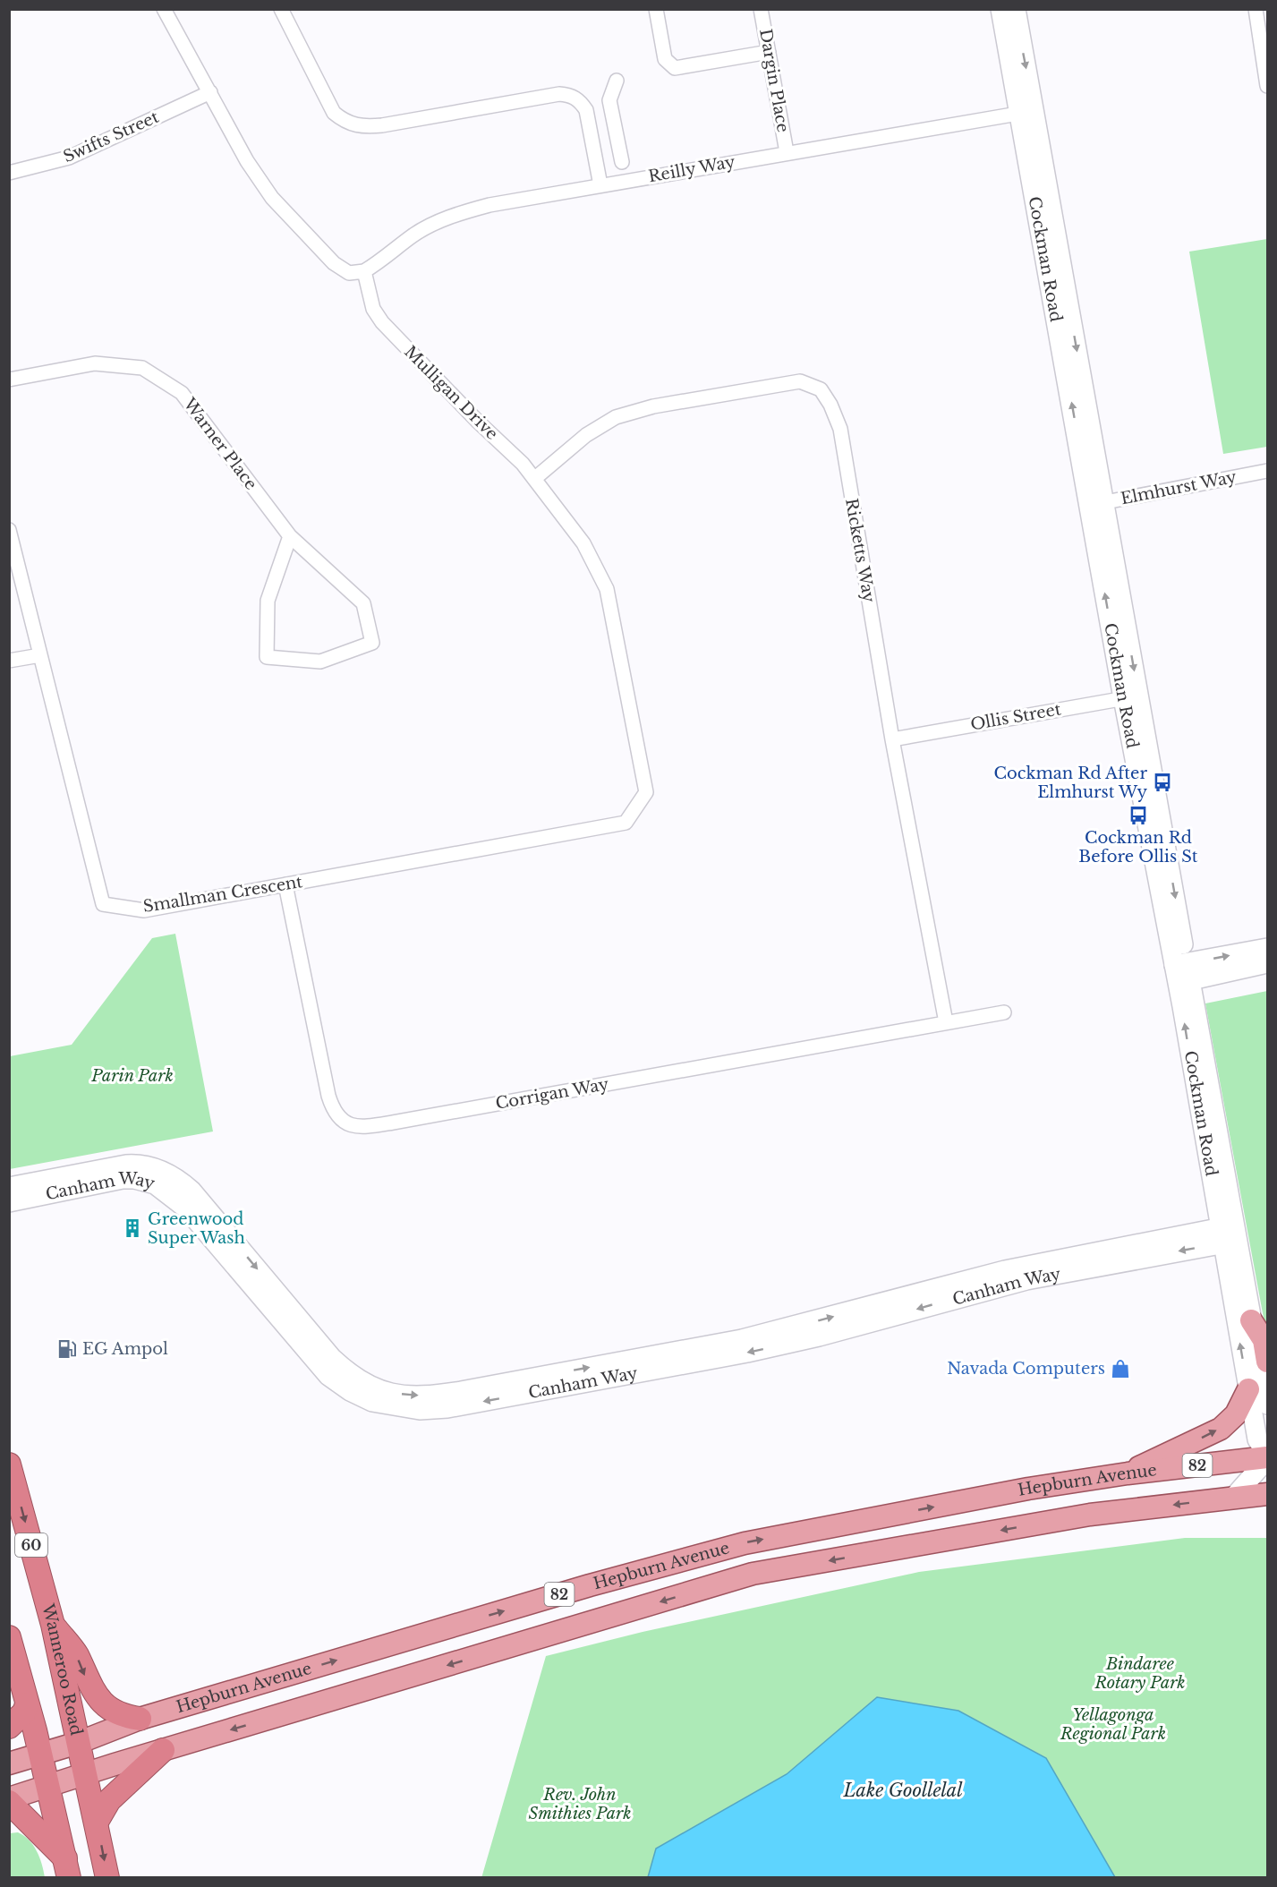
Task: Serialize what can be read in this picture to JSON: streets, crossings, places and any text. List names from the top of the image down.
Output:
{
  "streets": {
    "highway": ["60", "Wanneroo Road"],
    "main road": [
      "Cockman Road",
      "Canham Way",
      "82",
      "Hepburn Avenue"
    ],
    "street": [
      "Dargin Place",
      "Swifts Street",
      "Reilly Way",
      "Mulligan Drive",
      "Warner Place",
      "Elmhurst Way",
      "Ricketts Way",
      "Ollis Street",
      "Smallman Crescent",
      "Corrigan Way"
    ]
  },
  "crossings": [
    ["Dargin Place", "Reilly Way"],
    ["Reilly Way", "Cockman Road"],
    ["Reilly Way", "Mulligan Drive"],
    ["Cockman Road", "Elmhurst Way"],
    ["Cockman Road", "Ollis Street"],
    ["Cockman Road", "Canham Way"],
    ["Cockman Road", "Hepburn Avenue"],
    ["Mulligan Drive", "Ricketts Way"],
    ["Mulligan Drive", "Smallman Crescent"],
    ["Ricketts Way", "Ollis Street"],
    ["Ricketts Way", "Corrigan Way"],
    ["Smallman Crescent", "Corrigan Way"],
    ["Hepburn Avenue", "Wanneroo Road"]
  ],
  "one_way": ["Wanneroo Road"],
  "water": ["Lake Goollelal"],
  "parks": [
    "Parin Park",
    "Bindaree Rotary Park",
    "Yellagonga Regional Park",
    "Rev. John Smithies Park"
  ],
  "places": {
    "bus stop": ["Cockman Rd After Elmhurst Wy", "Cockman Rd Before Ollis St"],
    "building": ["Greenwood Super Wash"],
    "fuel station": ["EG Ampol"],
    "shop": ["Navada Computers"]
  }
}
